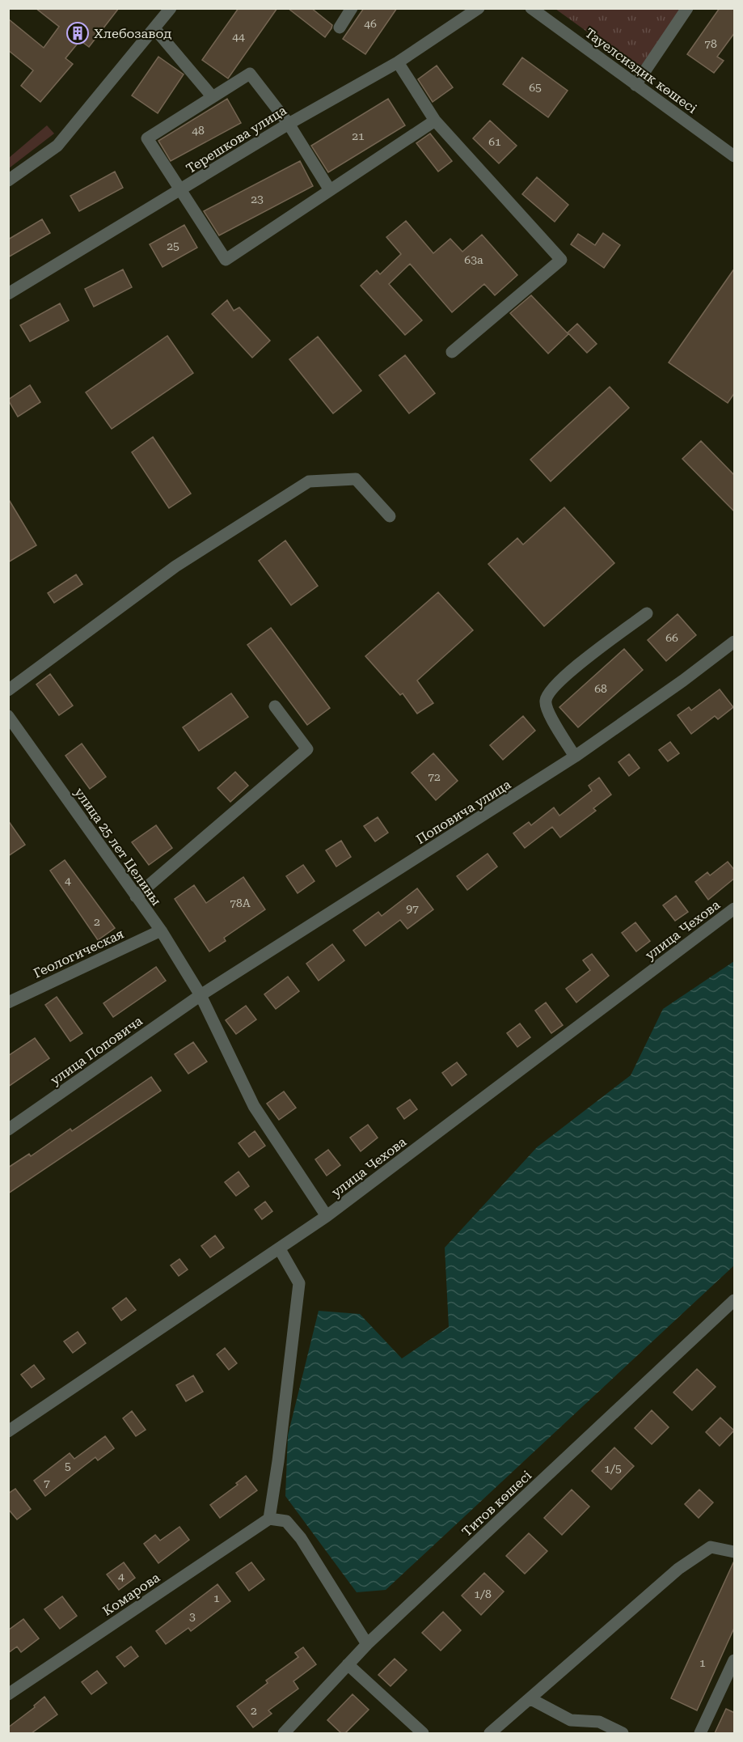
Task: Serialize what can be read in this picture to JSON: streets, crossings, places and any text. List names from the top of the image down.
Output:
{
  "streets": {
    "street": [
      "Тауелсиздик көшесі",
      "Терешкова улица",
      "Поповича улица",
      "улица 25 лет Целины",
      "улица Чехова",
      "Геологическая",
      "улица Поповича",
      "Титов көшесі",
      "Комарова"
    ]
  },
  "crossings": [
    ["Поповича улица", "улица 25 лет Целины"],
    ["Поповича улица", "улица Поповича"],
    ["улица 25 лет Целины", "улица Чехова"],
    ["улица 25 лет Целины", "Геологическая"],
    ["улица 25 лет Целины", "улица Поповича"]
  ],
  "places": {
    "building": ["Хлебозавод"]
  },
  "house_numbers": [
    "46",
    "44",
    "78",
    "65",
    "48",
    "21",
    "61",
    "23",
    "25",
    "63а",
    "66",
    "68",
    "72",
    "4",
    "78А",
    "97",
    "2",
    "5",
    "1/5",
    "7",
    "4",
    "1/8",
    "1",
    "3",
    "1",
    "2"
  ]
}
